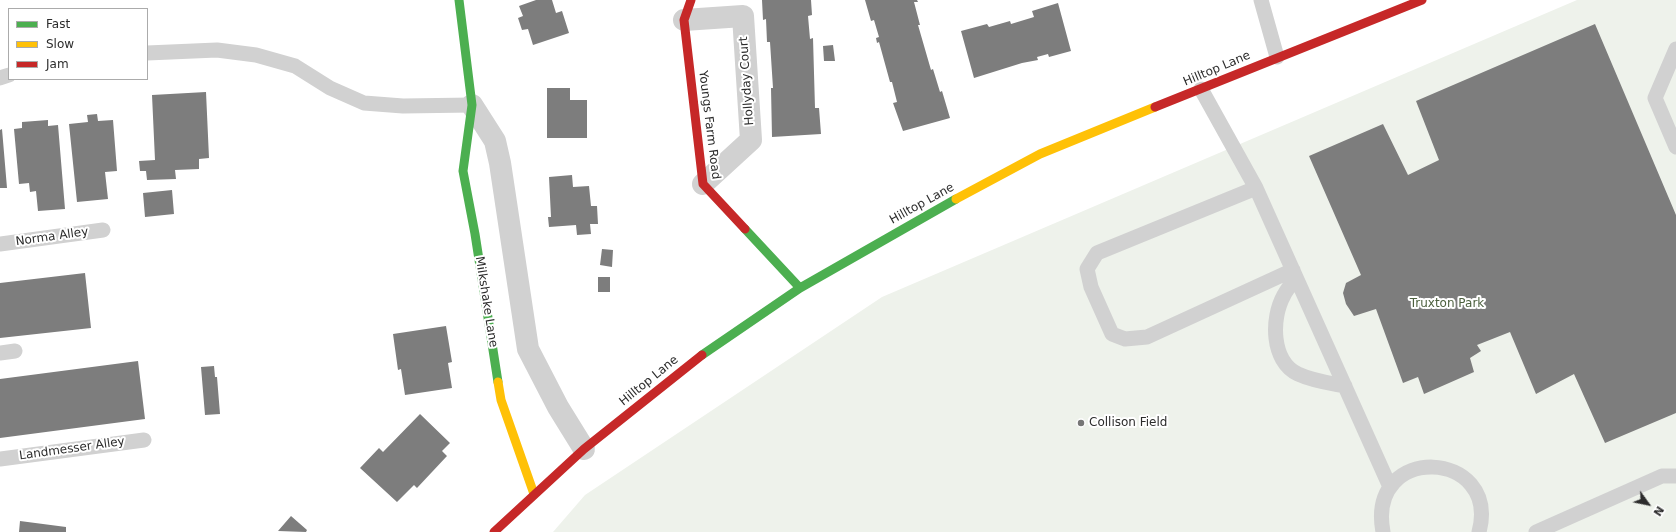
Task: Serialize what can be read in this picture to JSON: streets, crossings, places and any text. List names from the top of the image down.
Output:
{
  "streets": {
    "street": [
      "Hilltop Lane",
      "Hollyday Court",
      "Youngs Farm Road",
      "Milkshake Lane"
    ],
    "lane": ["Norma Alley", "Landmesser Alley"]
  },
  "crossings": [
    ["Hilltop Lane", "Youngs Farm Road"],
    ["Hilltop Lane", "Milkshake Lane"],
    ["Hollyday Court", "Youngs Farm Road"]
  ],
  "parks": ["Truxton Park"],
  "places": ["Collison Field"],
  "legend": ["Fast", "Slow", "Jam"],
  "north": "bottom right"
}
